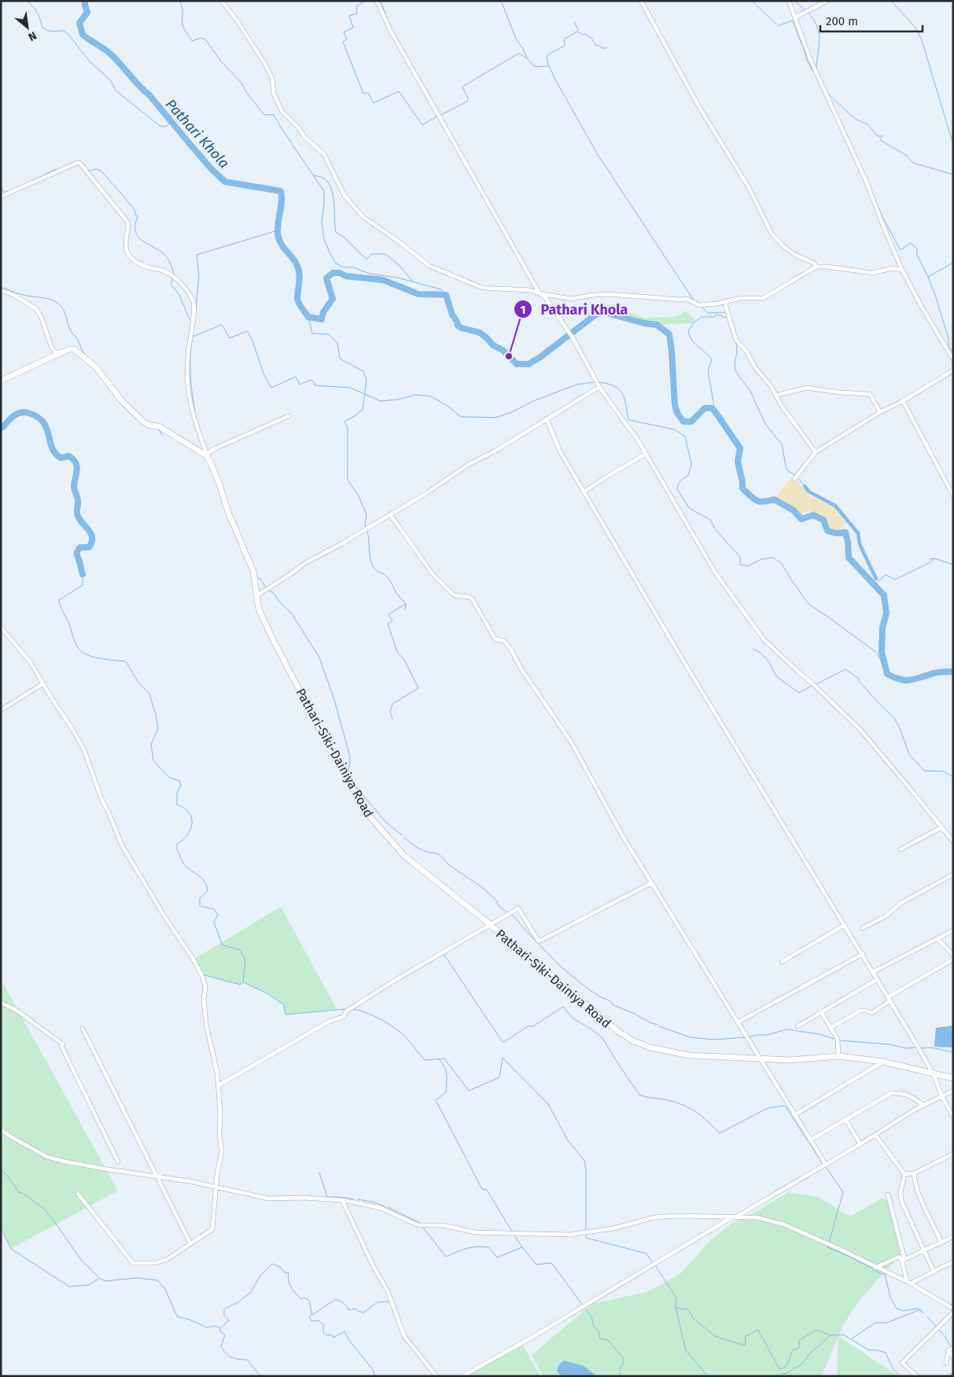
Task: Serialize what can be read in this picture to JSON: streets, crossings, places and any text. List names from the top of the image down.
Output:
{
  "streets": {
    "main road": ["Pathari-Siki-Dainiya Road"]
  },
  "water": ["Pathari Khola"],
  "places": ["Pathari Khola"],
  "scale_bar": "200 m",
  "north": "bottom right"
}
